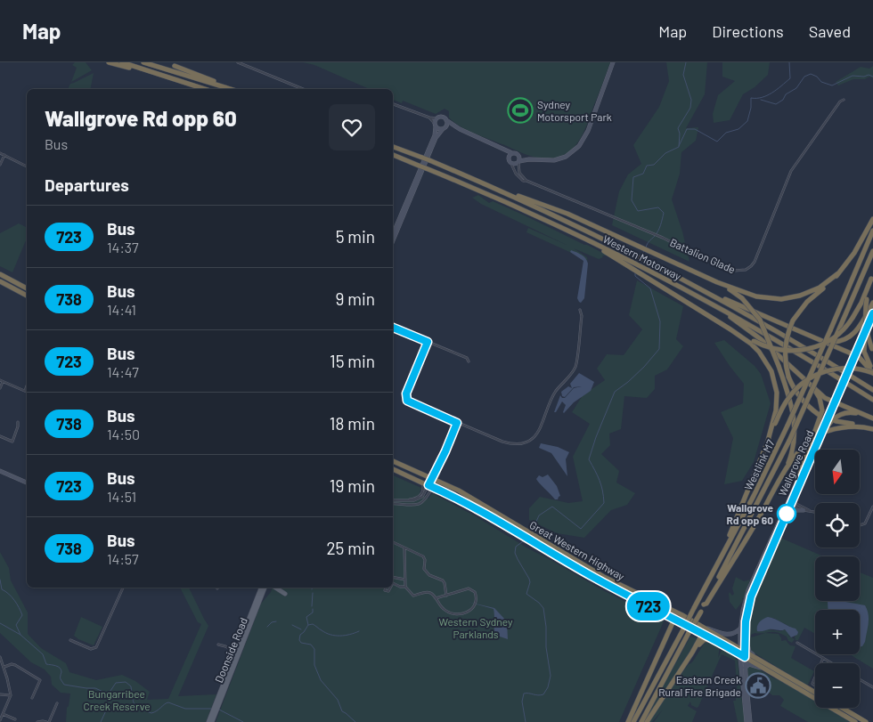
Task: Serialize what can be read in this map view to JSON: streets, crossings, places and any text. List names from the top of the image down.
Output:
{
  "streets": {
    "highway": ["Western Motorway", "Westlink M7", "Great Western Highway"],
    "main road": ["Wallgrove Road", "Doonside Road"],
    "street": ["Battalion Glade"]
  },
  "crossings": [
    ["Wallgrove Road", "Great Western Highway"]
  ],
  "parks": ["Western Sydney Parklands", "Bungarribee Creek Reserve"],
  "places": {
    "sports": ["Sydney Motorsport Park"],
    "other": ["Wallgrove Rd opp 60"],
    "public building": ["Eastern Creek Rural Fire Brigade"]
  },
  "lines": ["bus line 723"],
  "north": "bottom",
  "page": {
    "header": "Map",
    "nav": ["Map", "Directions", "Saved"],
    "on_map": "723",
    "heading": [
      ["Wallgrove Rd opp 60", "Bus"],
      "Departures"
    ],
    "list": [
      {
        "mark": "723",
        "name": "Bus",
        "note": "14:37",
        "value": "5 min"
      },
      {
        "mark": "738",
        "name": "Bus",
        "note": "14:41",
        "value": "9 min"
      },
      {
        "mark": "723",
        "name": "Bus",
        "note": "14:47",
        "value": "15 min"
      },
      {
        "mark": "738",
        "name": "Bus",
        "note": "14:50",
        "value": "18 min"
      },
      {
        "mark": "723",
        "name": "Bus",
        "note": "14:51",
        "value": "19 min"
      },
      {
        "mark": "738",
        "name": "Bus",
        "note": "14:57",
        "value": "25 min"
      }
    ],
    "map_buttons": ["+", "−"]
  }
}
